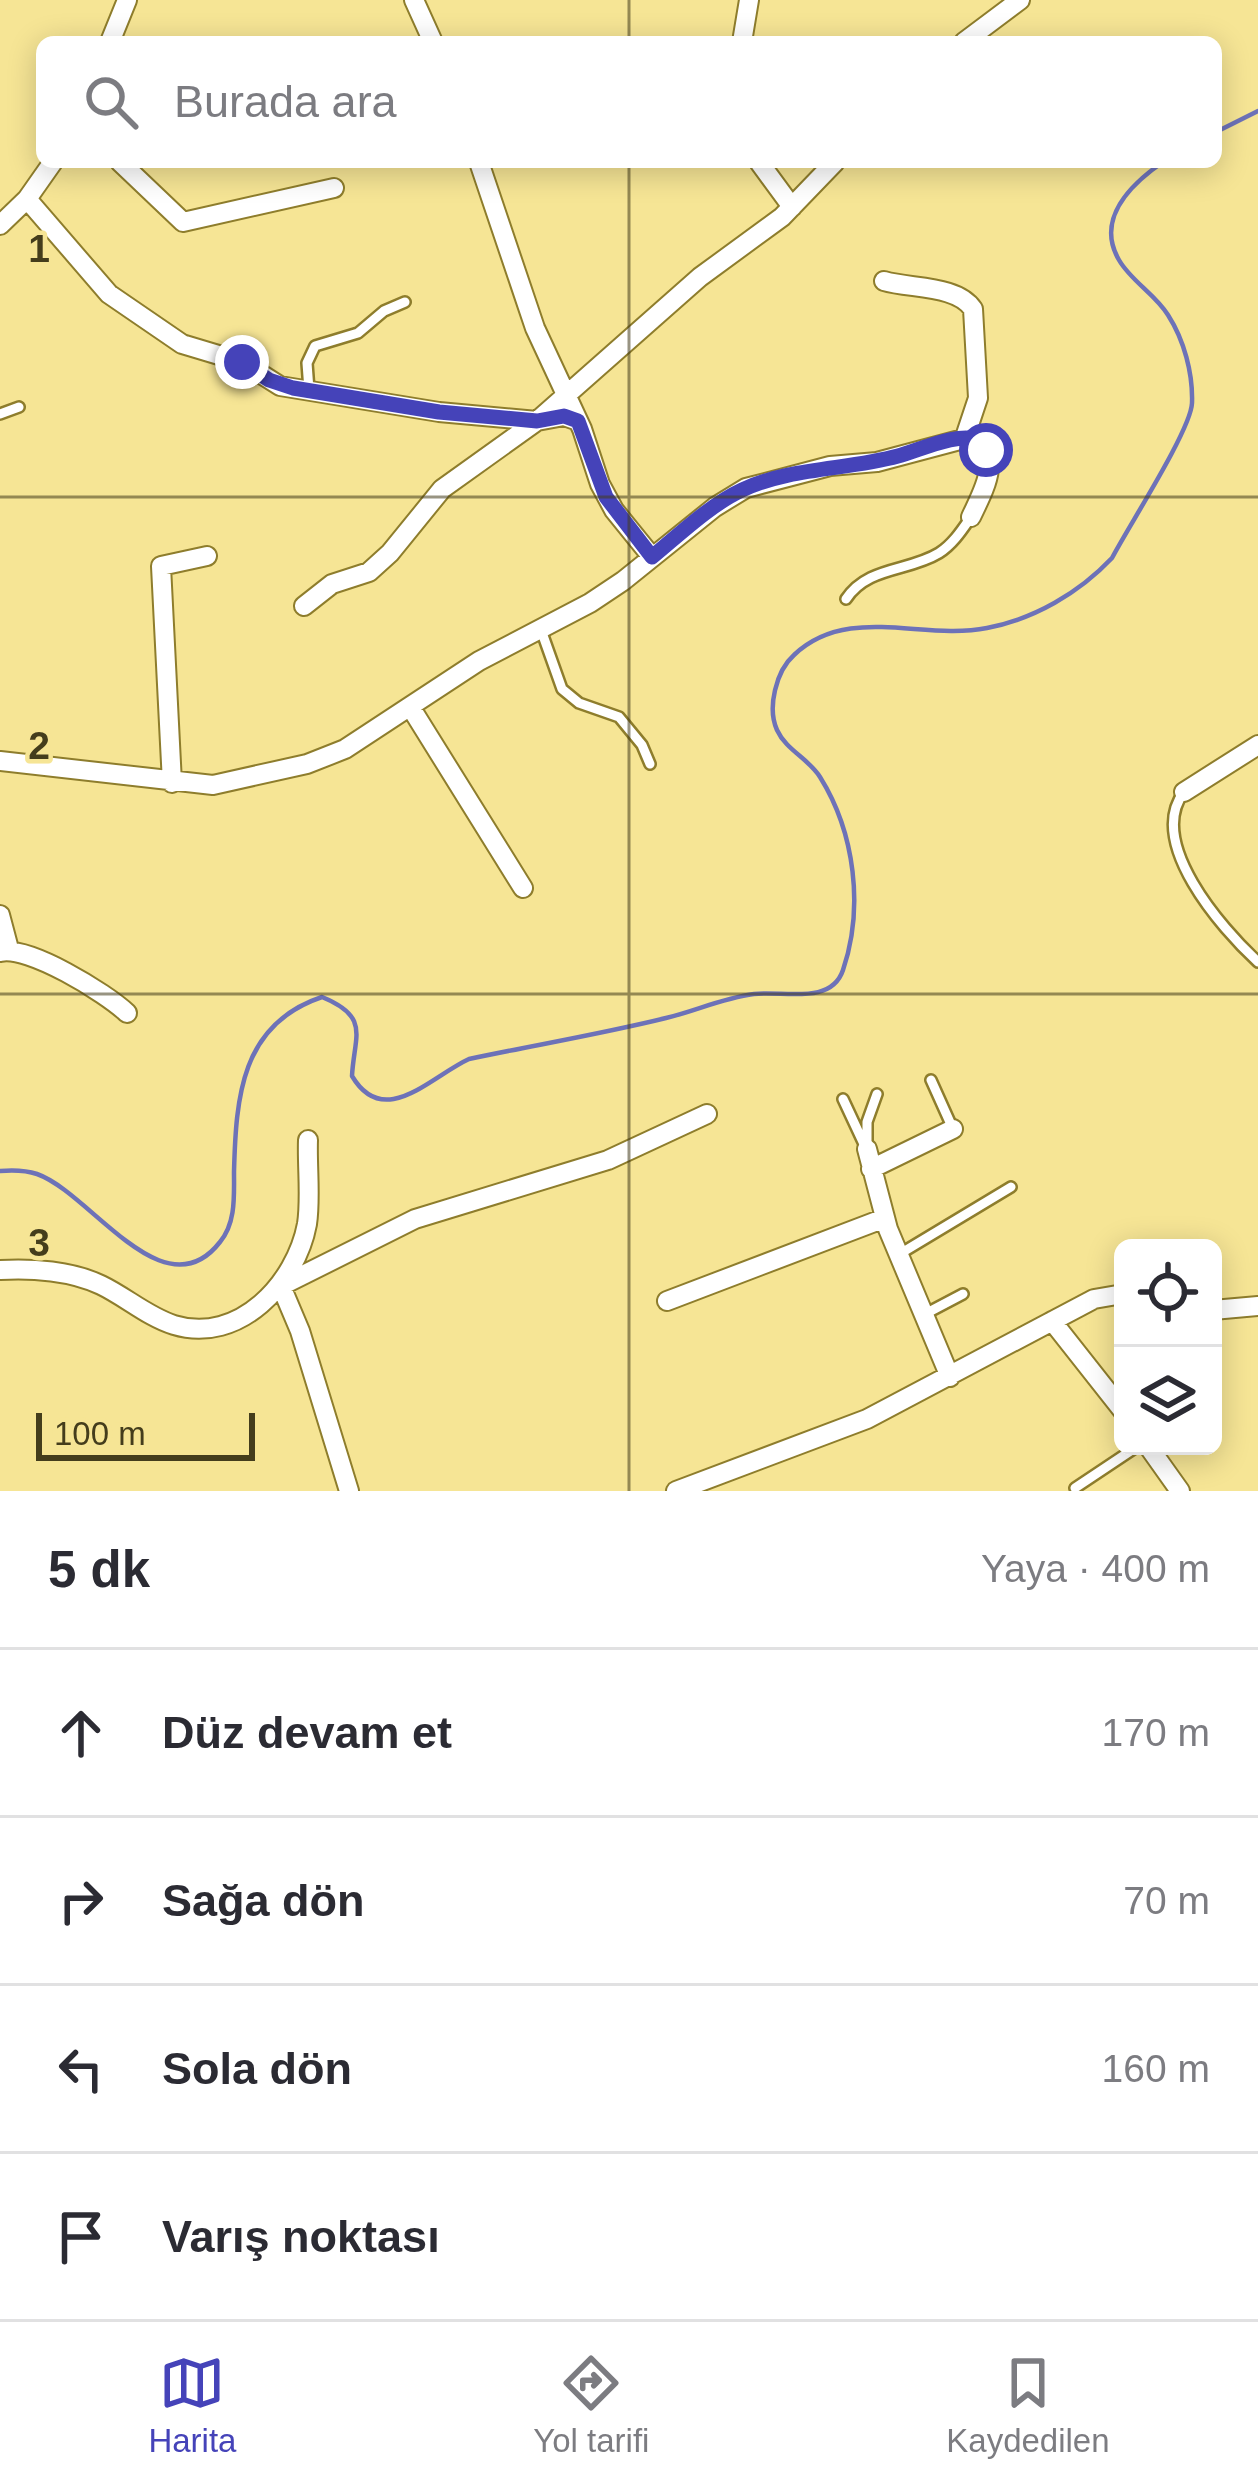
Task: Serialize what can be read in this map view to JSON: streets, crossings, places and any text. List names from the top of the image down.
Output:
{
  "scale_bar": "100 m",
  "page": {
    "search": "Burada ara",
    "scale": "100 m",
    "heading": ["5 dk", "Yaya · 400 m"],
    "list": [
      ["Düz devam et", "170 m"],
      ["Sağa dön", "70 m"],
      ["Sola dön", "160 m"],
      "Varış noktası"
    ],
    "nav": ["Harita", "Yol tarifi", "Kaydedilen"]
  },
  "grid": {
    "rows": ["1", "2", "3"]
  }
}
